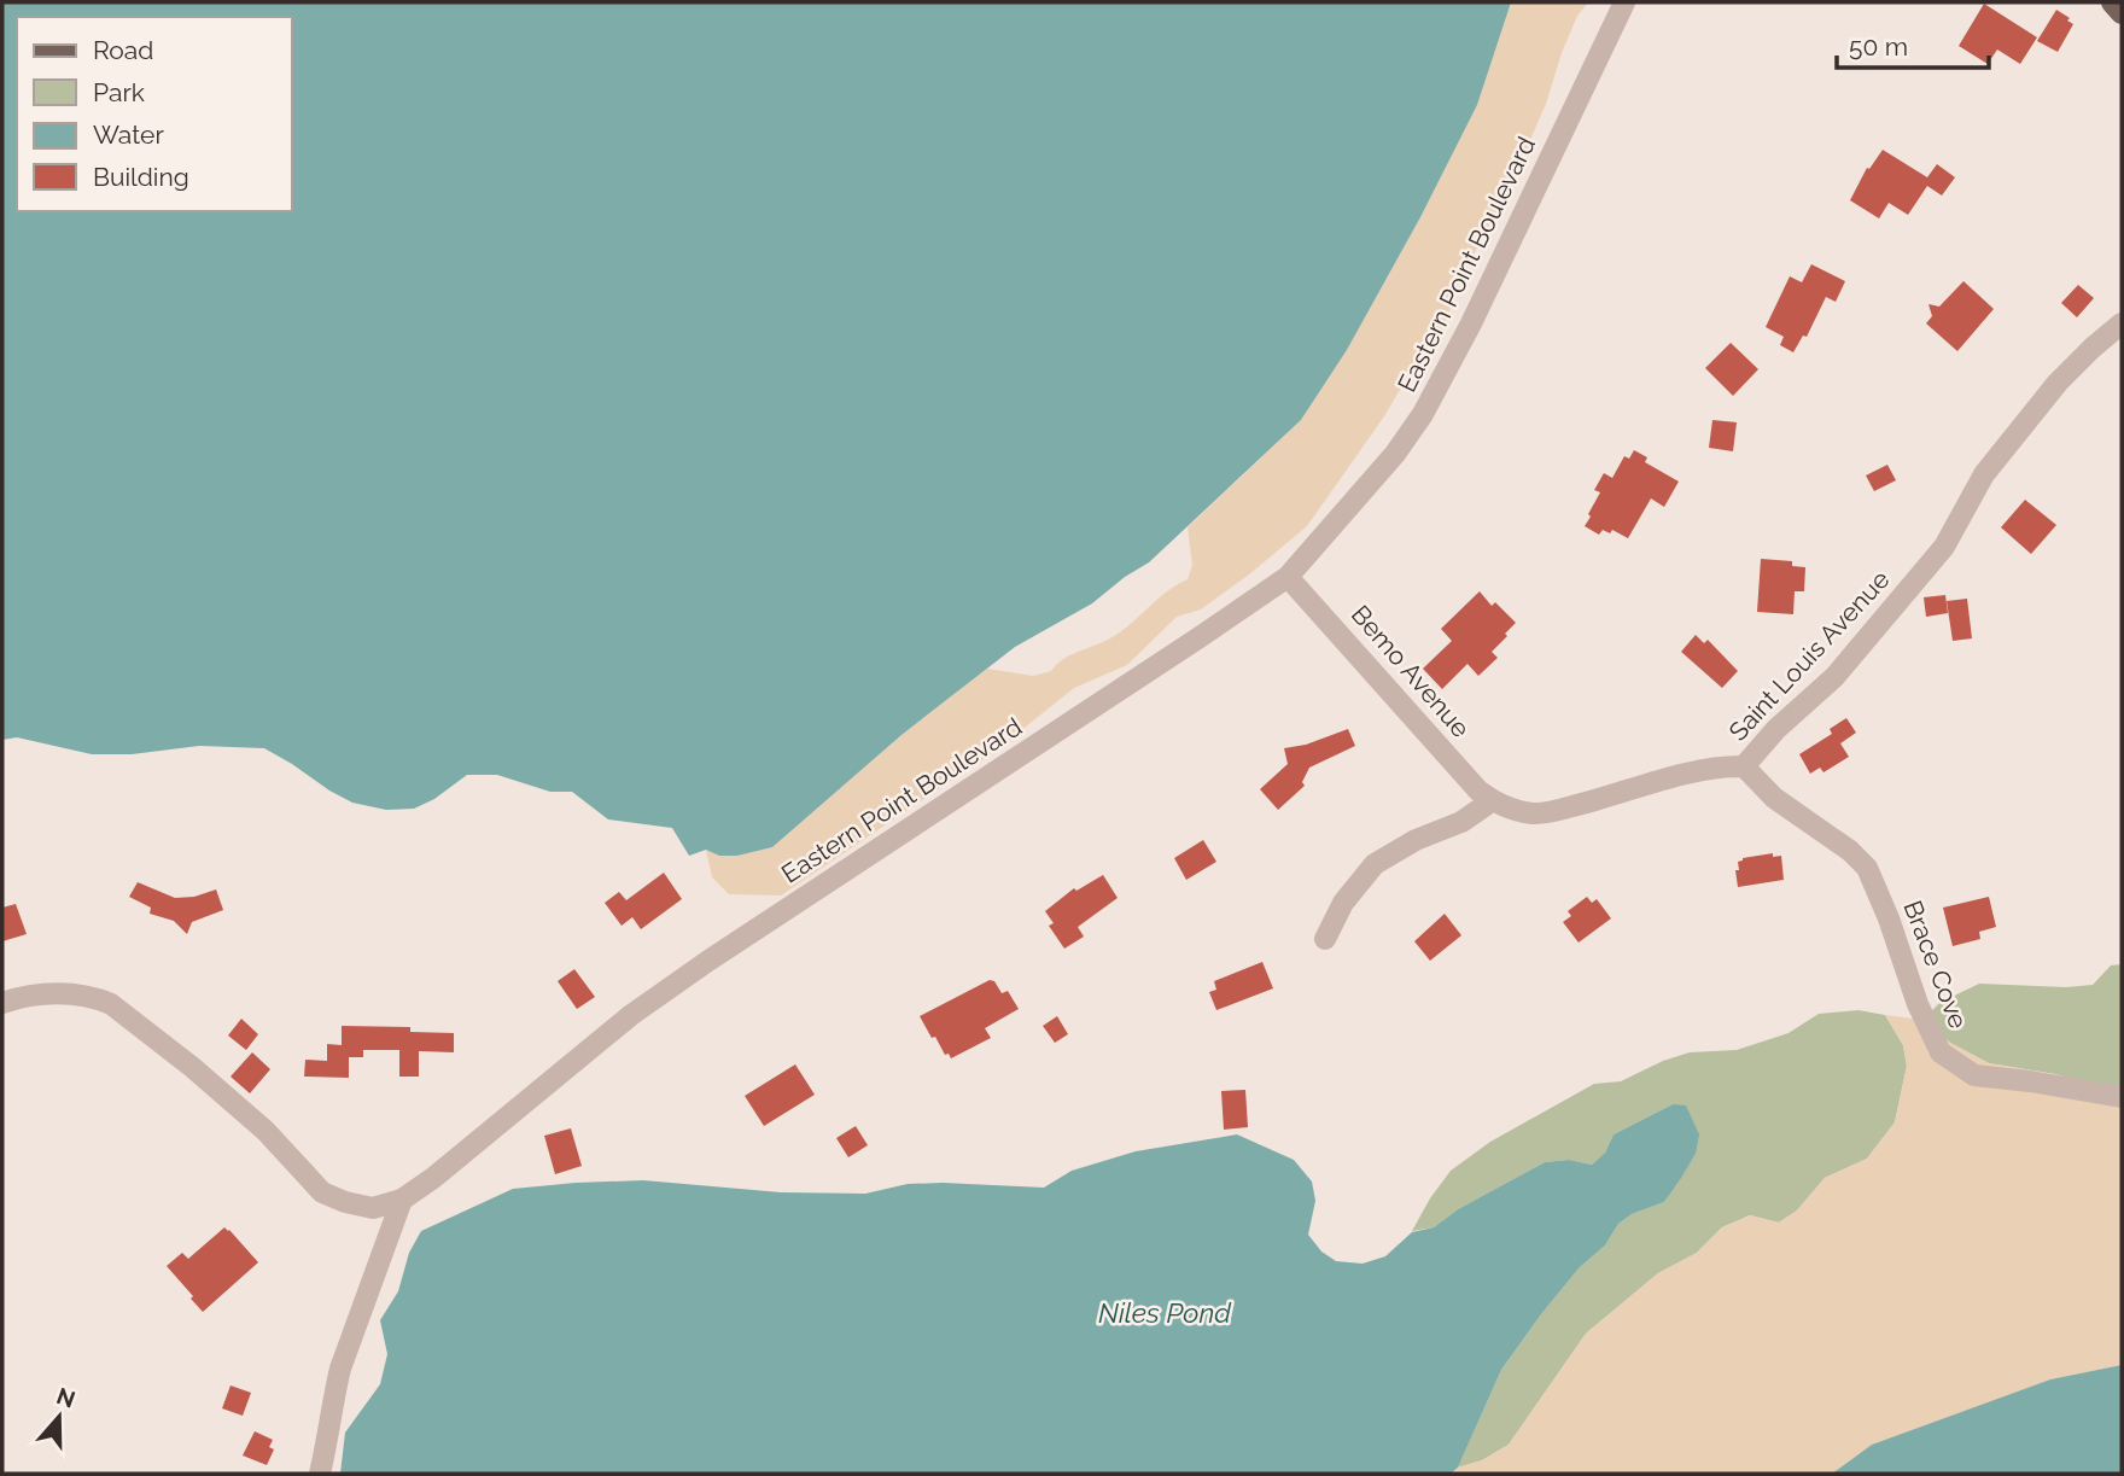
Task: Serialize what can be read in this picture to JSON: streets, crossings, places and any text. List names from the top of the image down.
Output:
{
  "streets": {
    "street": [
      "Eastern Point Boulevard",
      "Saint Louis Avenue",
      "Bemo Avenue",
      "Brace Cove"
    ]
  },
  "crossings": [
    ["Eastern Point Boulevard", "Bemo Avenue"],
    ["Saint Louis Avenue", "Bemo Avenue"],
    ["Saint Louis Avenue", "Brace Cove"]
  ],
  "water": ["Niles Pond"],
  "legend": [
    "Road",
    "Park",
    "Water",
    "Building"
  ],
  "scale_bar": "50 m",
  "north": "top"
}
